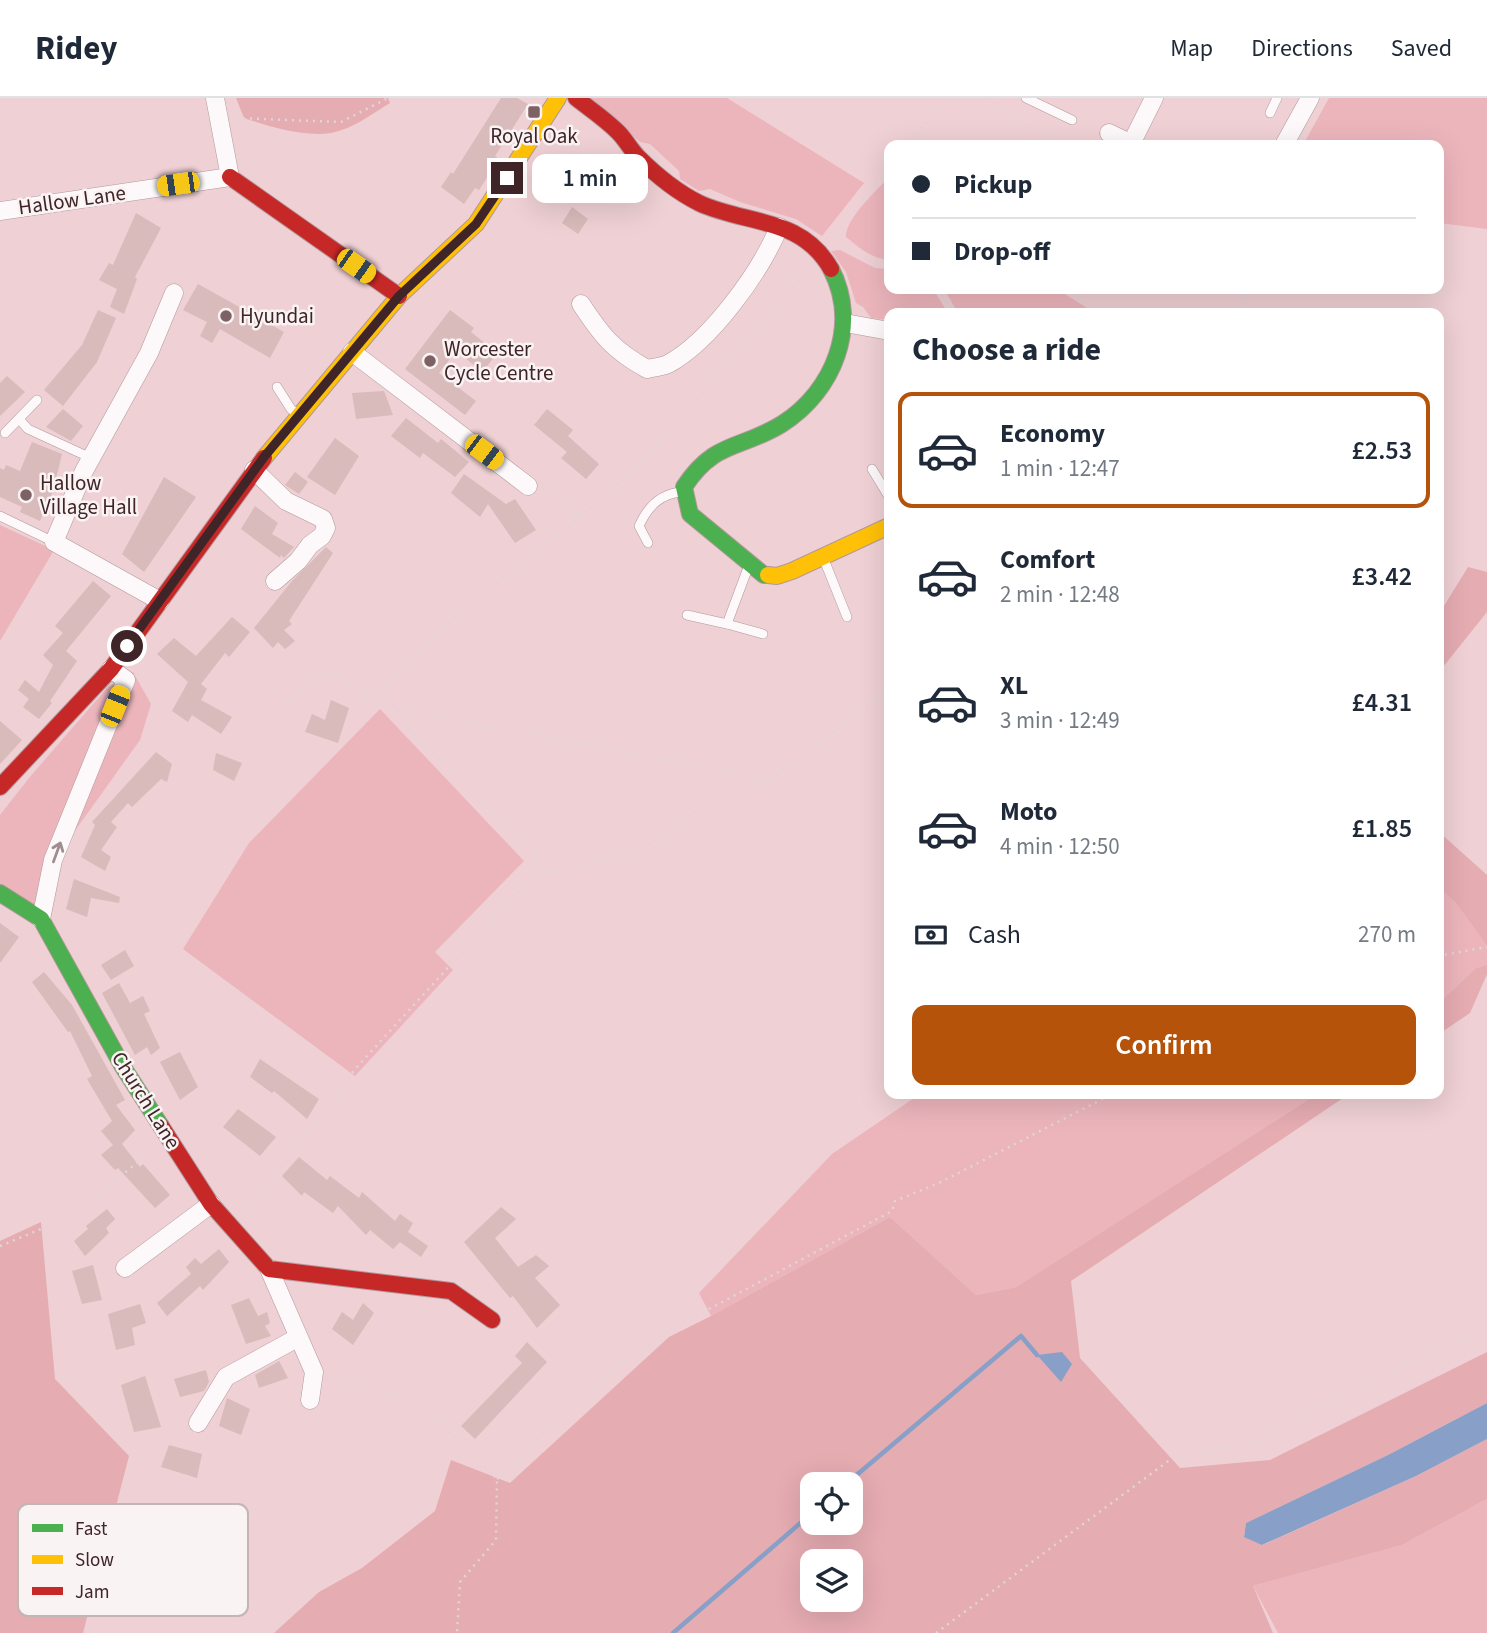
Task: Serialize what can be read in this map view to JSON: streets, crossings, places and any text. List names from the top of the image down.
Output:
{
  "streets": {
    "street": ["Hallow Lane", "Church Lane"]
  },
  "places": {
    "transit": ["Royal Oak"],
    "other": ["Hyundai", "Worcester Cycle Centre", "Hallow Village Hall"]
  },
  "legend": ["Fast", "Slow", "Jam"],
  "page": {
    "header": "Ridey",
    "nav": ["Map", "Directions", "Saved"],
    "banner": ["Pickup", "Drop-off"],
    "bubble": "1 min",
    "heading": "Choose a ride",
    "list": [
      {
        "name": "Economy",
        "note": "1 min · 12:47",
        "value": "£2.53"
      },
      {
        "name": "Comfort",
        "note": "2 min · 12:48",
        "value": "£3.42"
      },
      {
        "name": "XL",
        "note": "3 min · 12:49",
        "value": "£4.31"
      },
      {
        "name": "Moto",
        "note": "4 min · 12:50",
        "value": "£1.85"
      }
    ],
    "pay": ["Cash", "270 m"],
    "buttons": "Confirm"
  }
}
